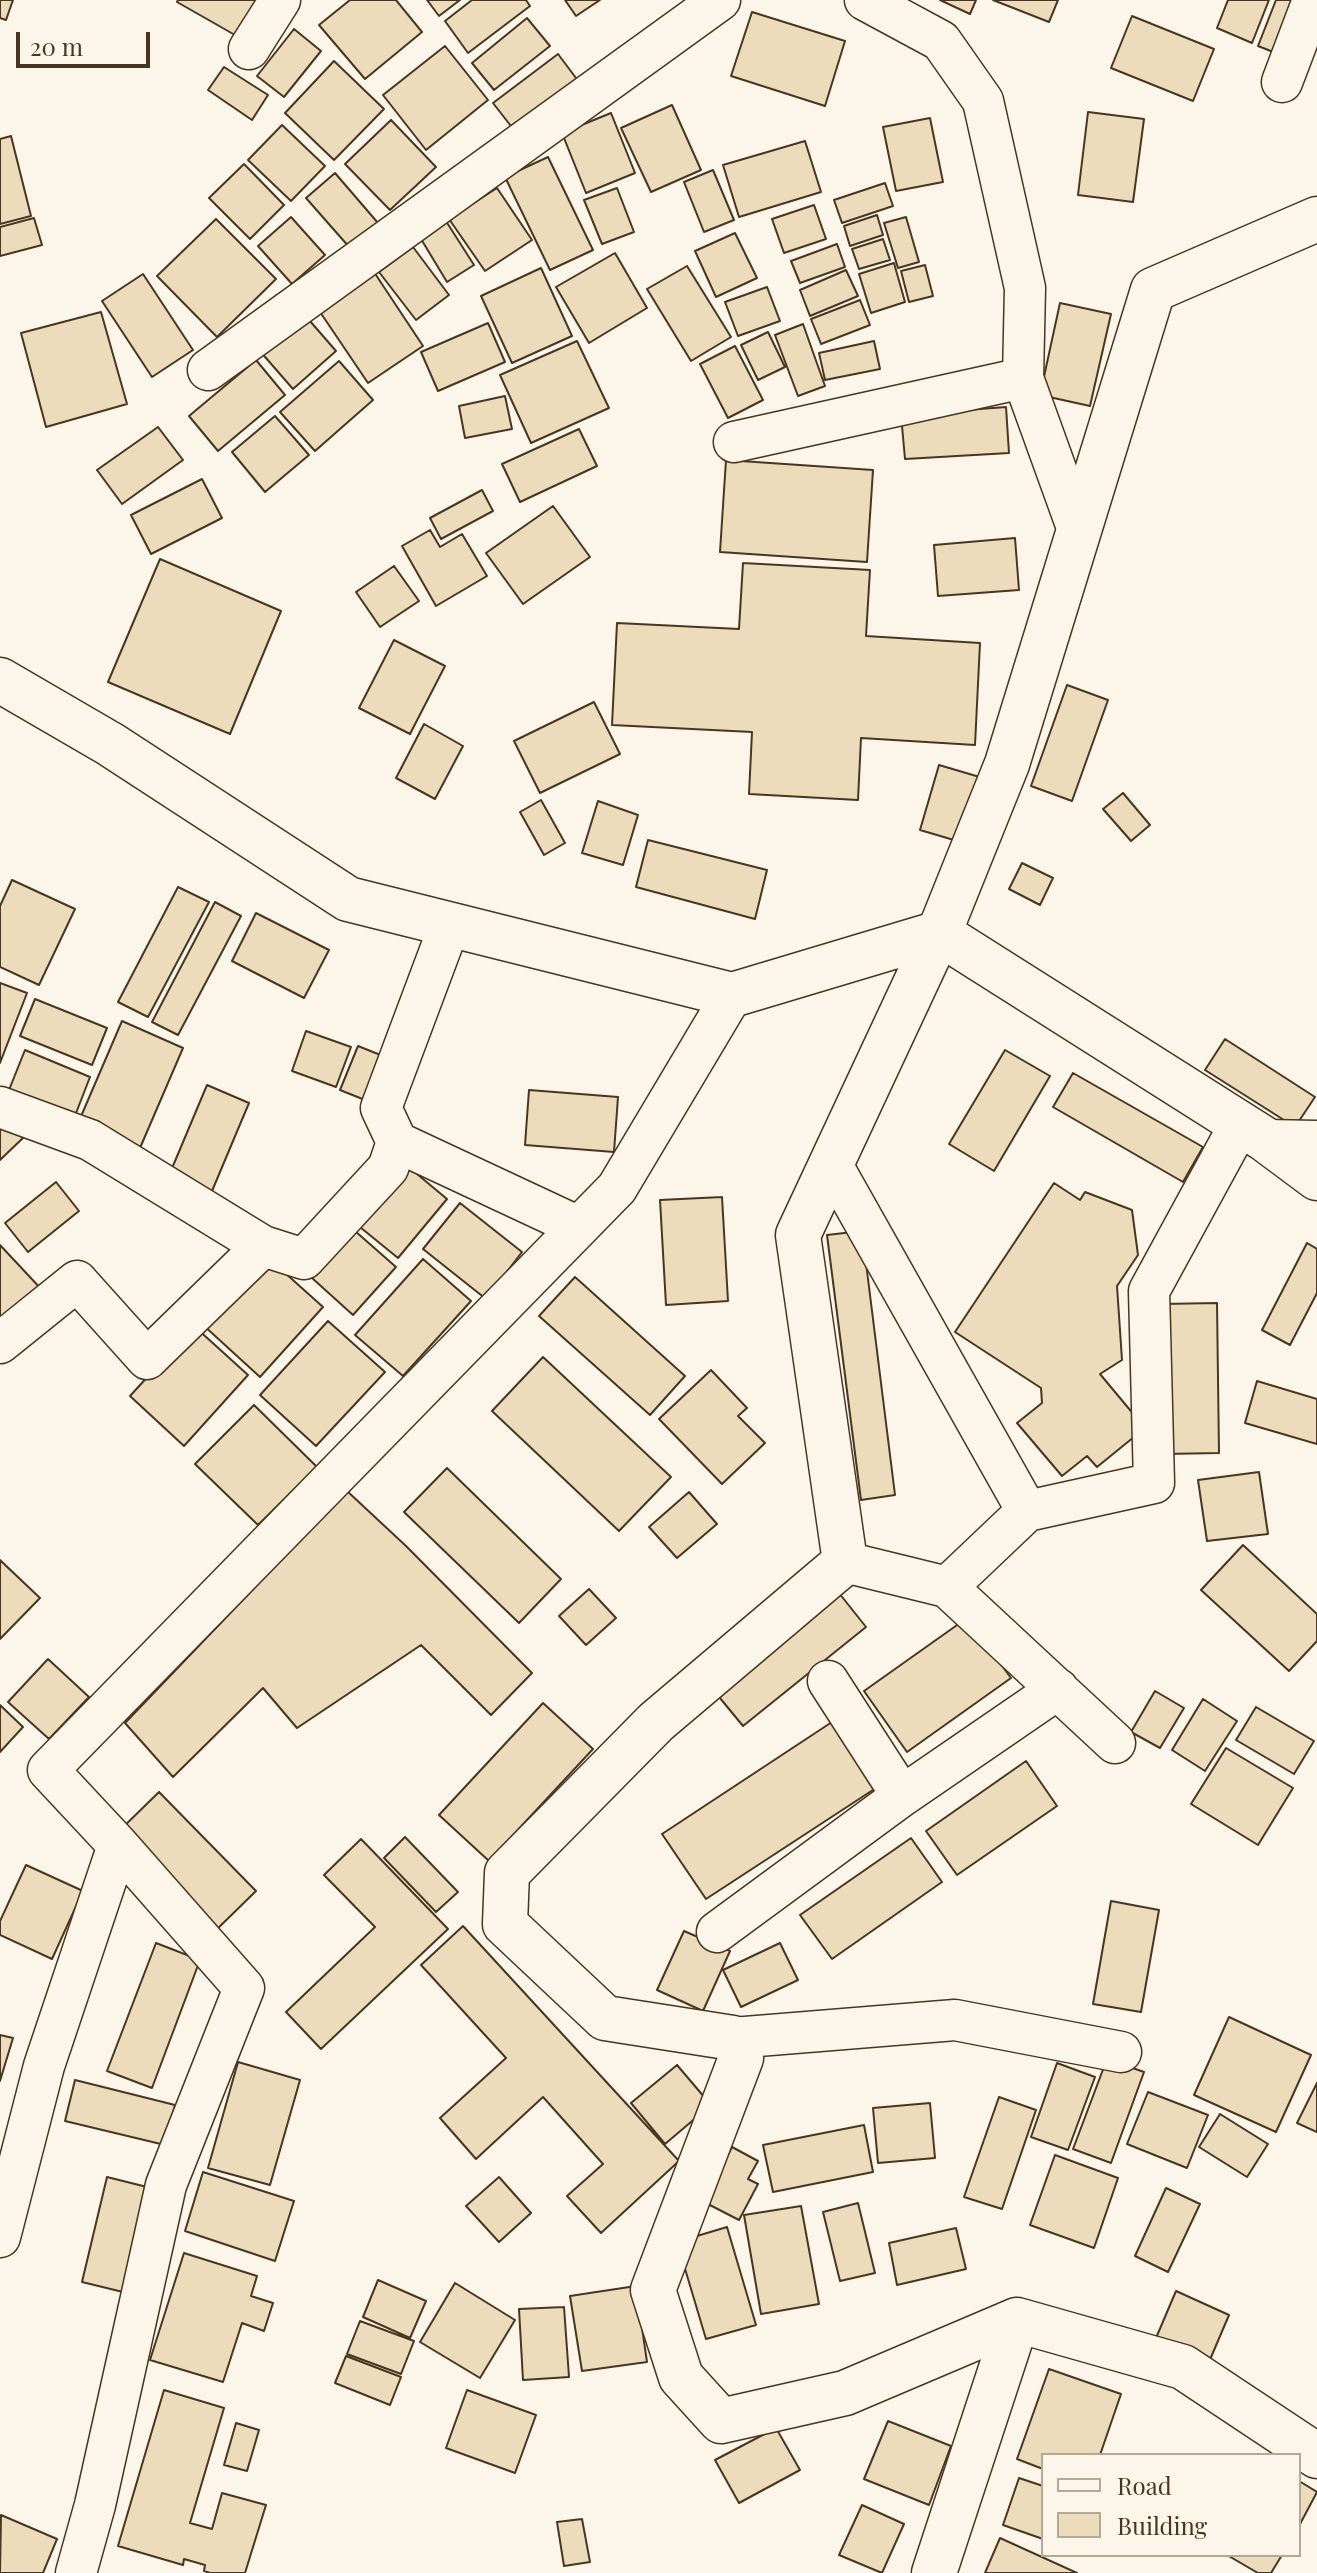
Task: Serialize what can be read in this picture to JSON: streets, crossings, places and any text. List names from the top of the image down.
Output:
{
  "legend": ["Road", "Building"],
  "scale_bar": "20 m"
}
